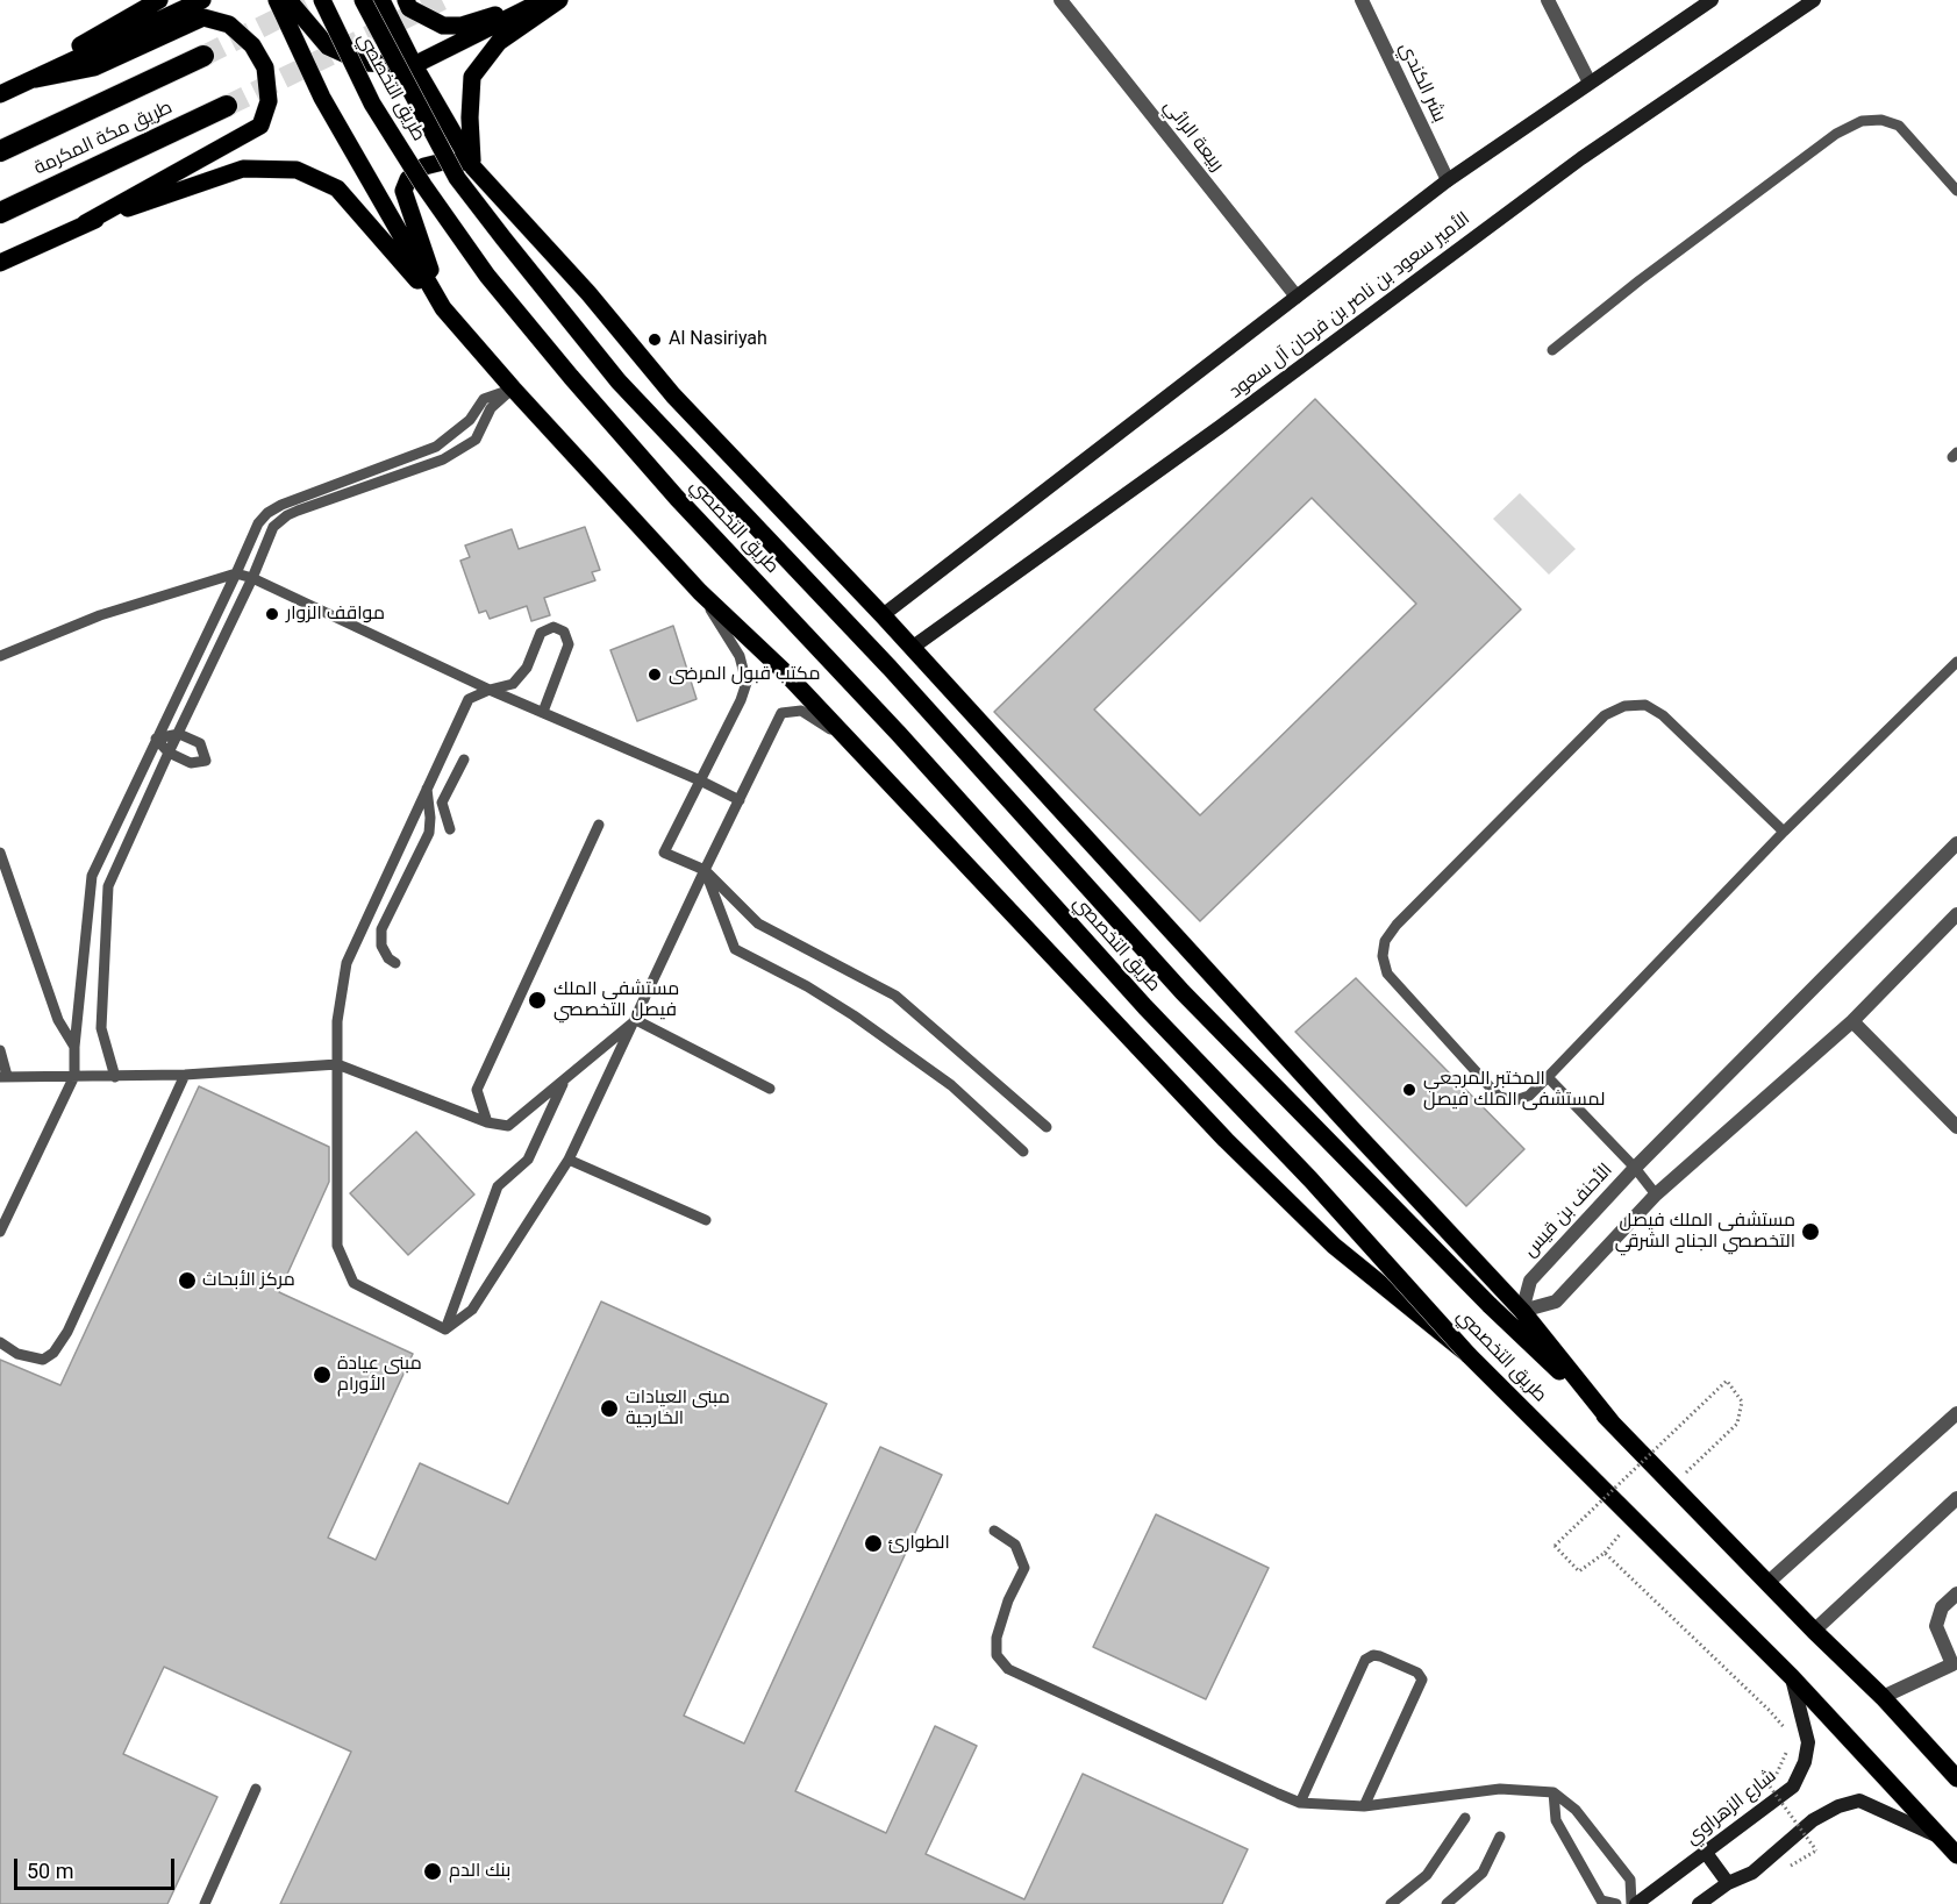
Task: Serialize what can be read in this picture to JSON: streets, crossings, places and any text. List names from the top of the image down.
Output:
{
  "streets": {
    "highway": ["طريق مكة المكرمة"],
    "main road": ["طريق التخصصي"],
    "street": [
      "بشر الكندي",
      "ربيعة الرائي",
      "الأمير سعود بن ناصر بن فرحان آل سعود",
      "الأحنف بن قيس",
      "شارع الزهراوي"
    ]
  },
  "crossings": [
    ["بشر الكندي", "الأمير سعود بن ناصر بن فرحان آل سعود"],
    ["طريق التخصصي", "شارع الزهراوي"],
    ["ربيعة الرائي", "الأمير سعود بن ناصر بن فرحان آل سعود"]
  ],
  "places": [
    "Al Nasiriyah",
    "مواقف الزوار",
    "مكتب قبول المرضى",
    "مستشفى الملك فيصل التخصصي",
    "المختبر المرجعي لمستشفى الملك فيصل",
    "مستشفى الملك فيصل التخصصي الجناح الشرقي",
    "مركز الأبحاث",
    "مبنى عيادة الأورام",
    "مبنى العيادات الخارجية",
    "الطوارئ",
    "بنك الدم"
  ],
  "scale_bar": "50 m"
}
